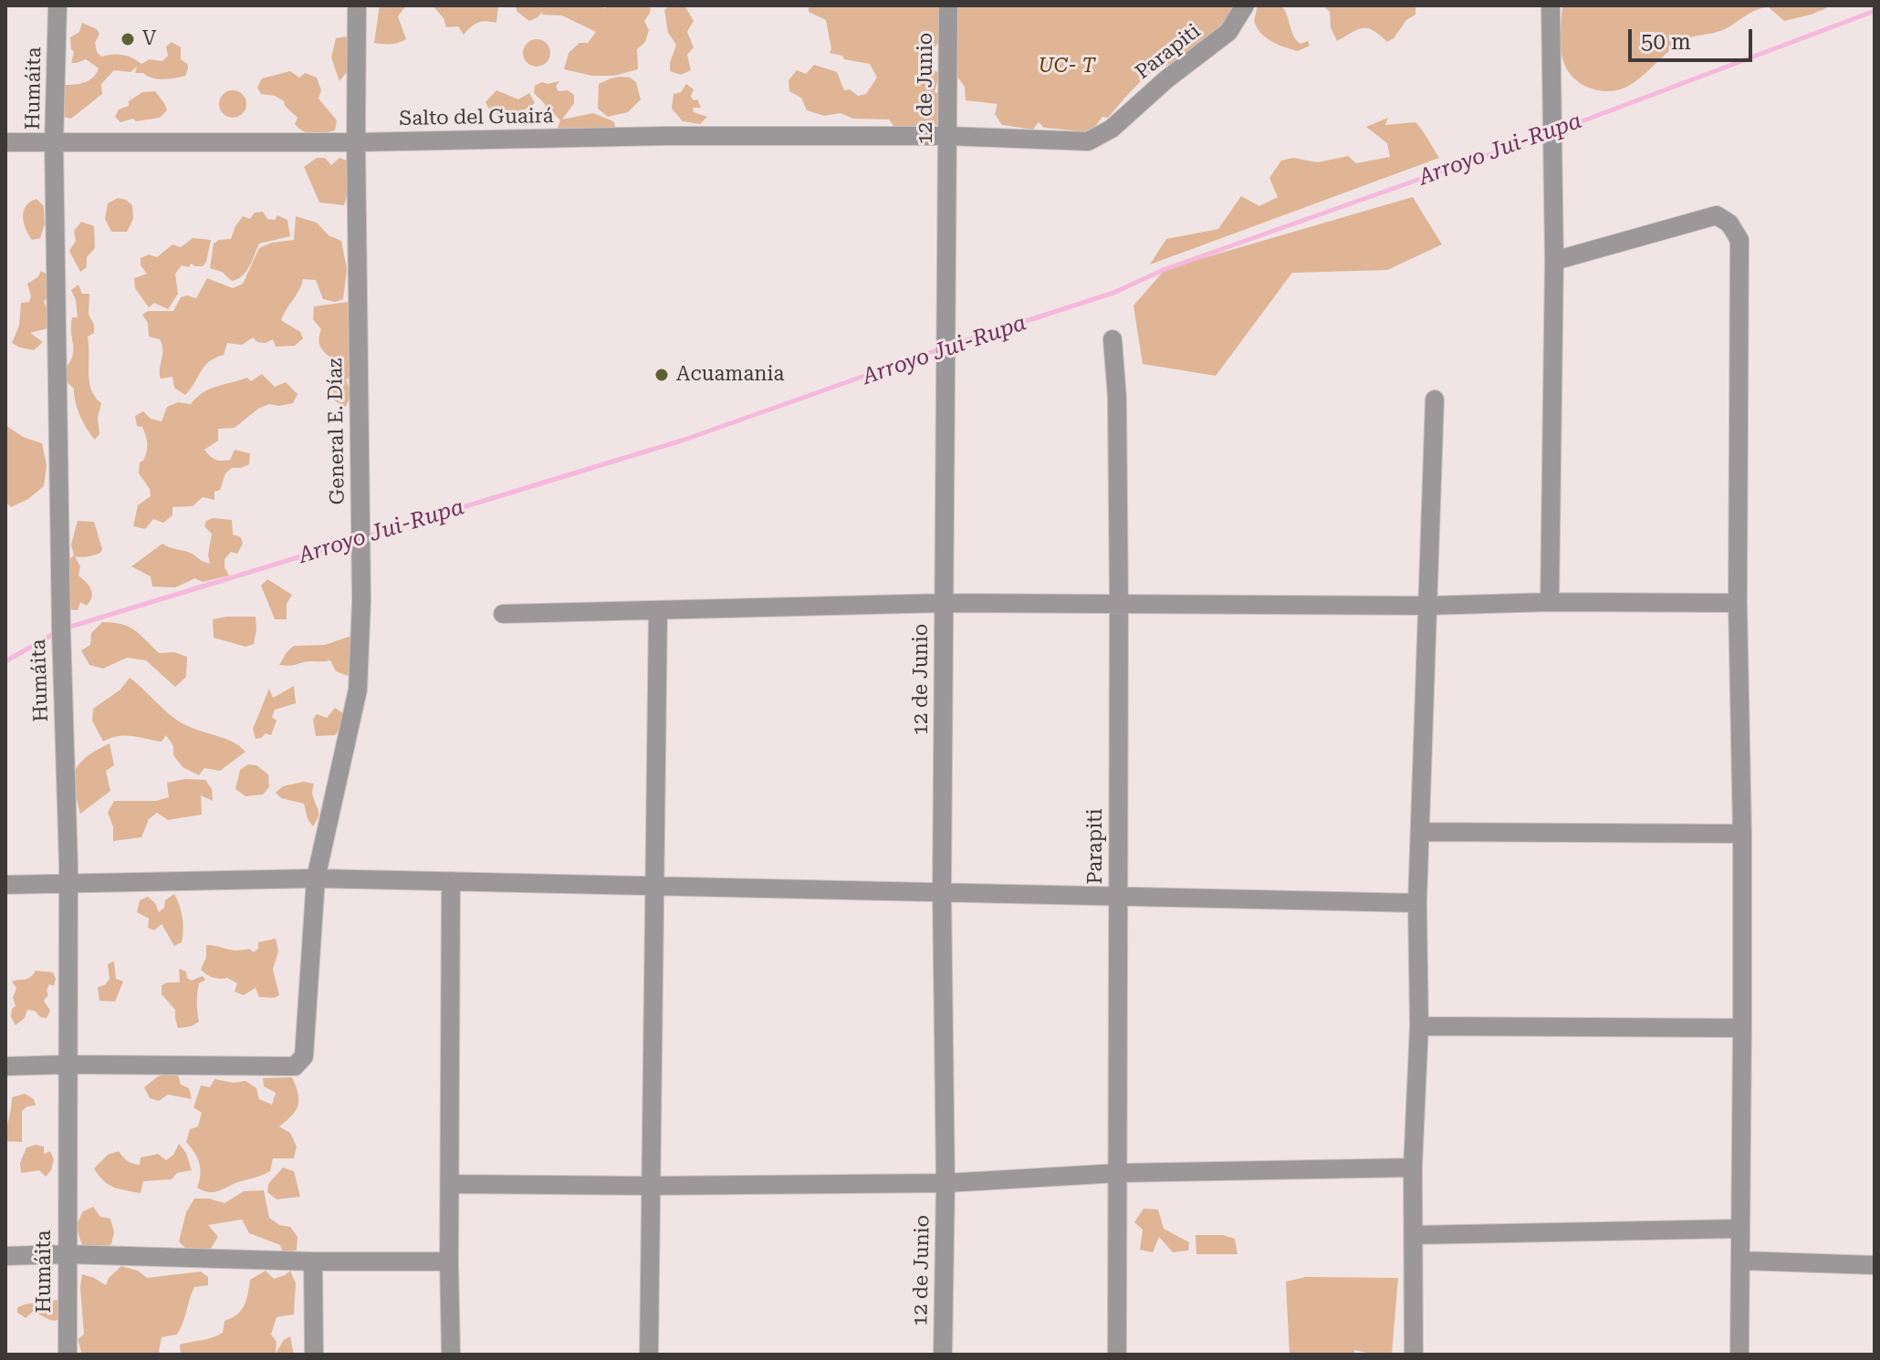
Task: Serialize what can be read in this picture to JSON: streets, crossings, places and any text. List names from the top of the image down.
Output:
{
  "streets": {
    "street": [
      "Parapiti",
      "Humáita",
      "12 de Junio",
      "Salto del Guairá",
      "General E. Díaz"
    ]
  },
  "crossings": [
    ["Parapiti", "Salto del Guairá"],
    ["Humáita", "Salto del Guairá"],
    ["Humáita", "General E. Díaz"],
    ["12 de Junio", "Salto del Guairá"],
    ["Salto del Guairá", "General E. Díaz"]
  ],
  "water": ["Arroyo Jui-Rupa"],
  "parks": ["UC- T"],
  "places": ["V", "Acuamania"],
  "scale_bar": "50 m"
}
